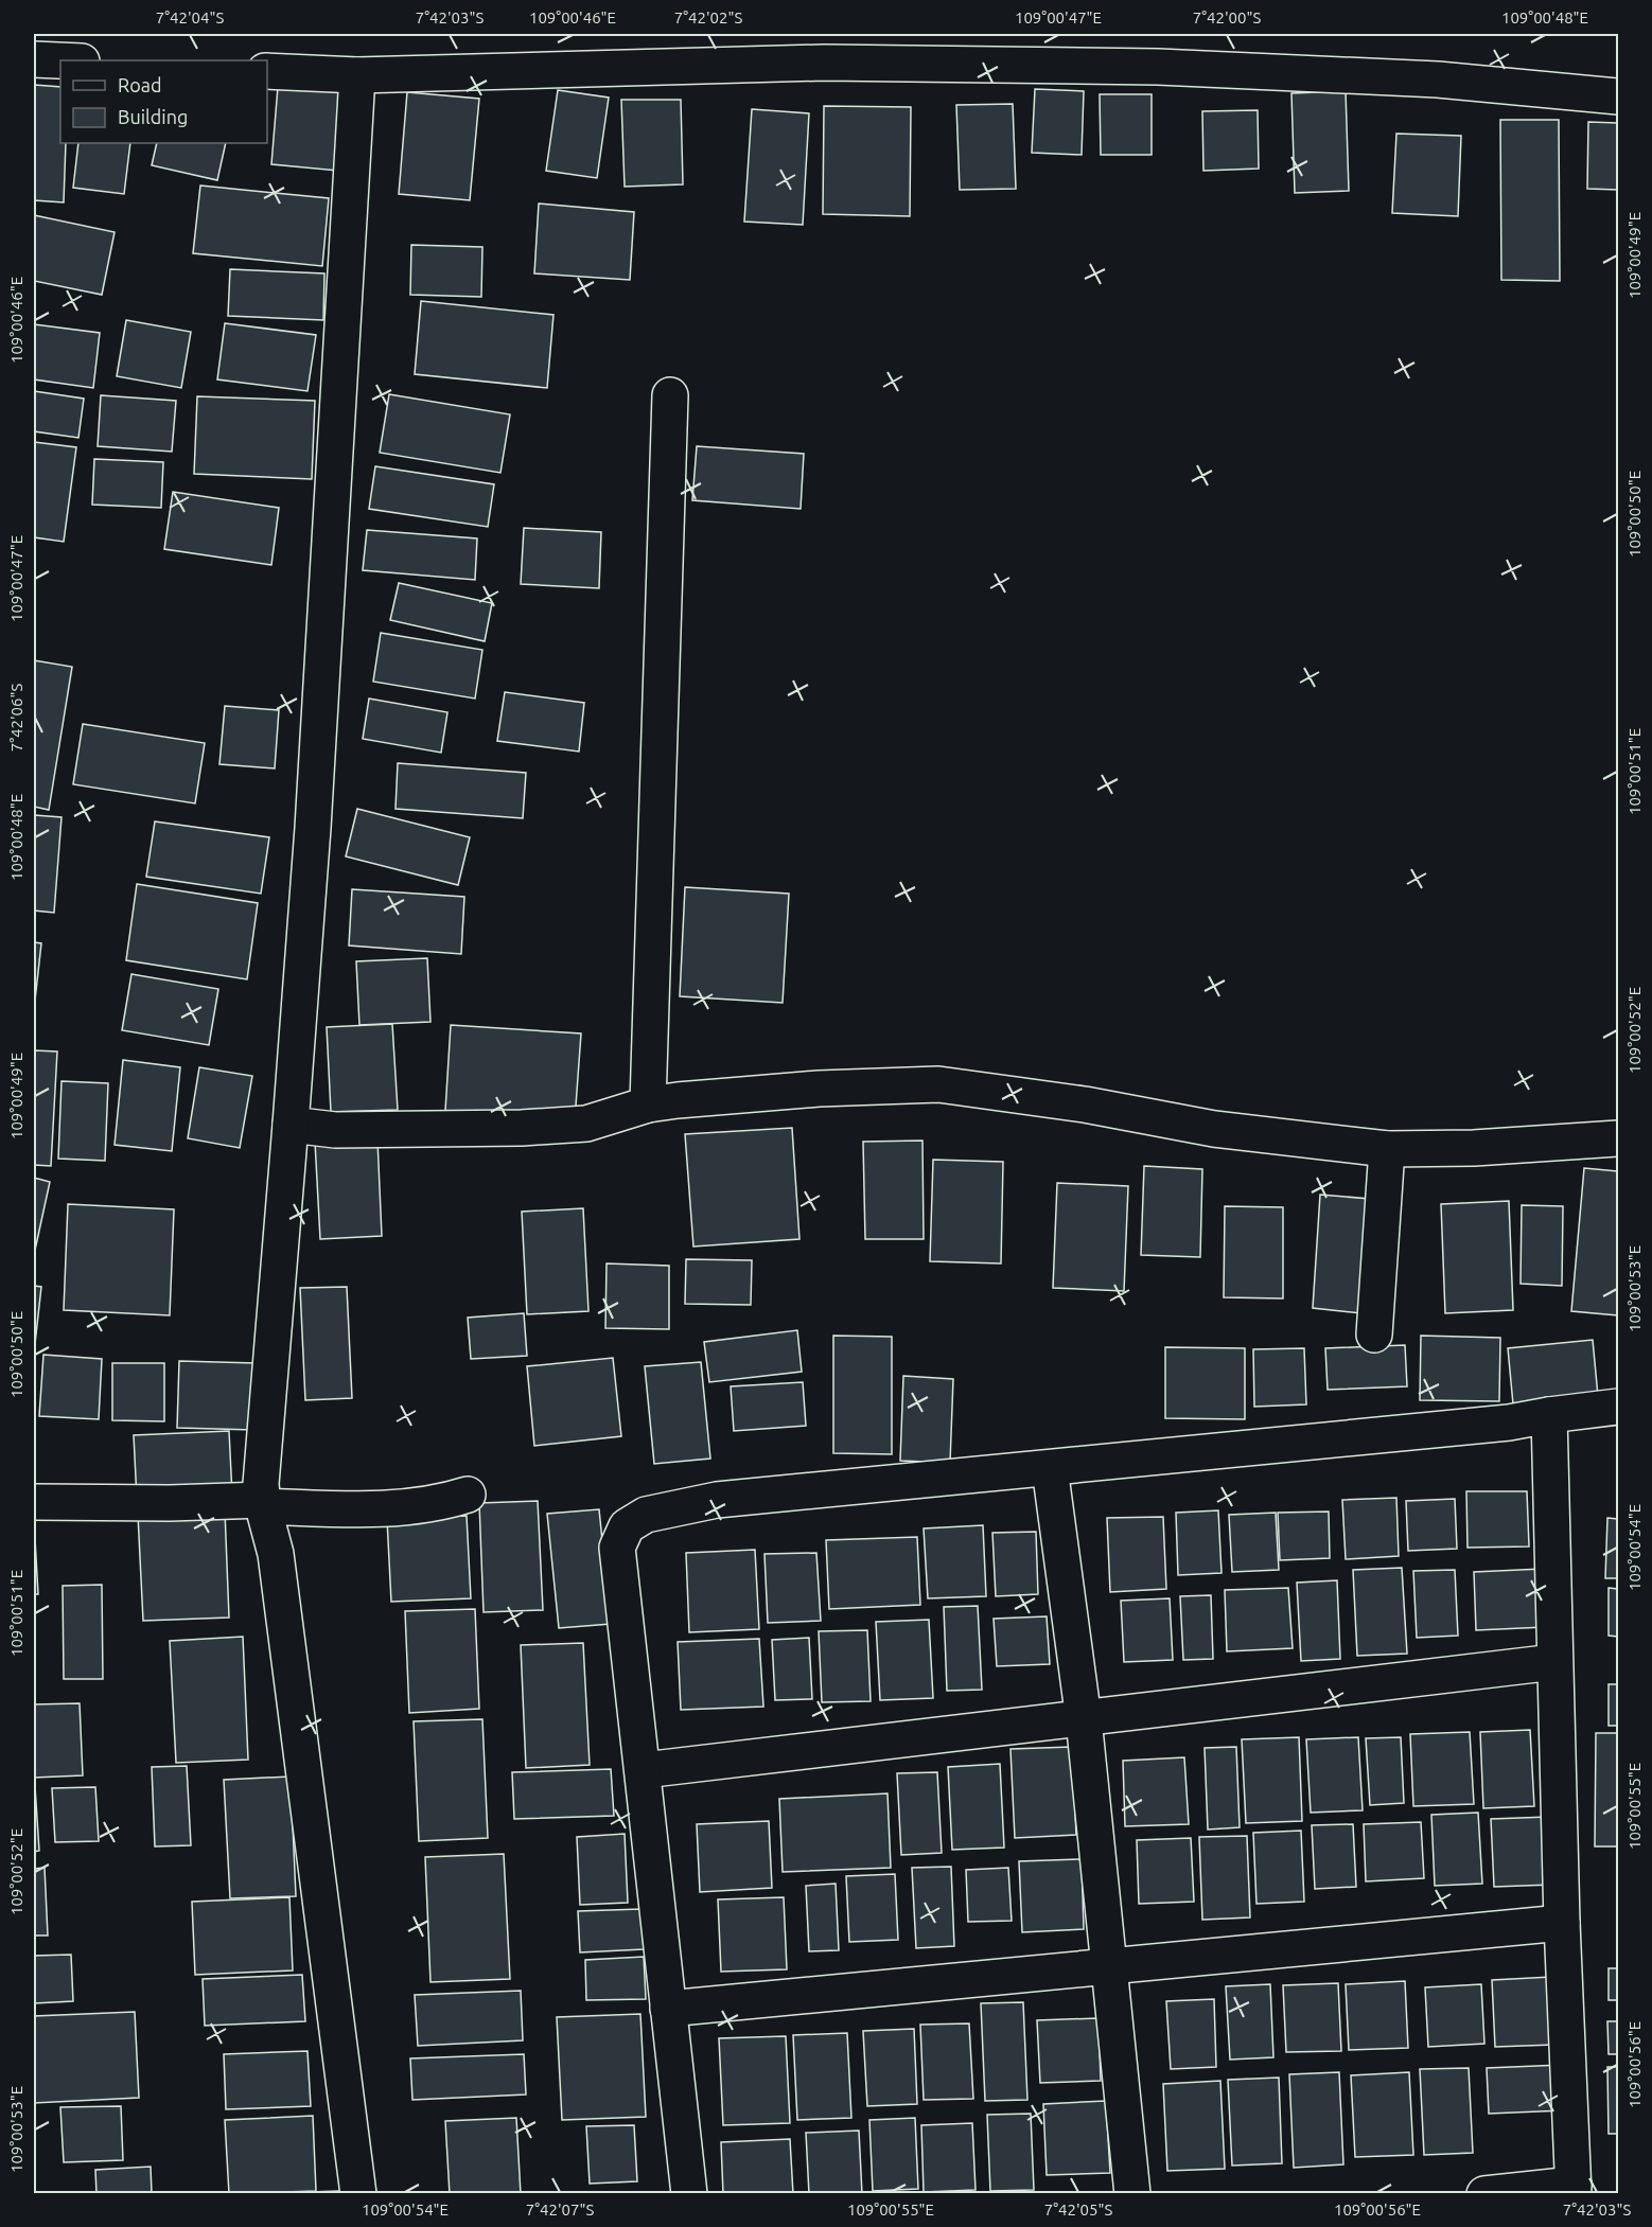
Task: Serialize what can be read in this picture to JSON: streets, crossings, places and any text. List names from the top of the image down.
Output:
{
  "legend": ["Road", "Building"],
  "coordinates": [
    "7°42'04\"S",
    "7°42'03\"S",
    "109°00'46\"E",
    "7°42'02\"S",
    "109°00'47\"E",
    "7°42'00\"S",
    "109°00'48\"E",
    "109°00'49\"E",
    "109°00'50\"E",
    "7°42'06\"S",
    "109°00'51\"E",
    "109°00'52\"E",
    "109°00'53\"E",
    "109°00'54\"E",
    "109°00'55\"E",
    "109°00'56\"E",
    "7°42'07\"S",
    "7°42'05\"S"
  ]
}
